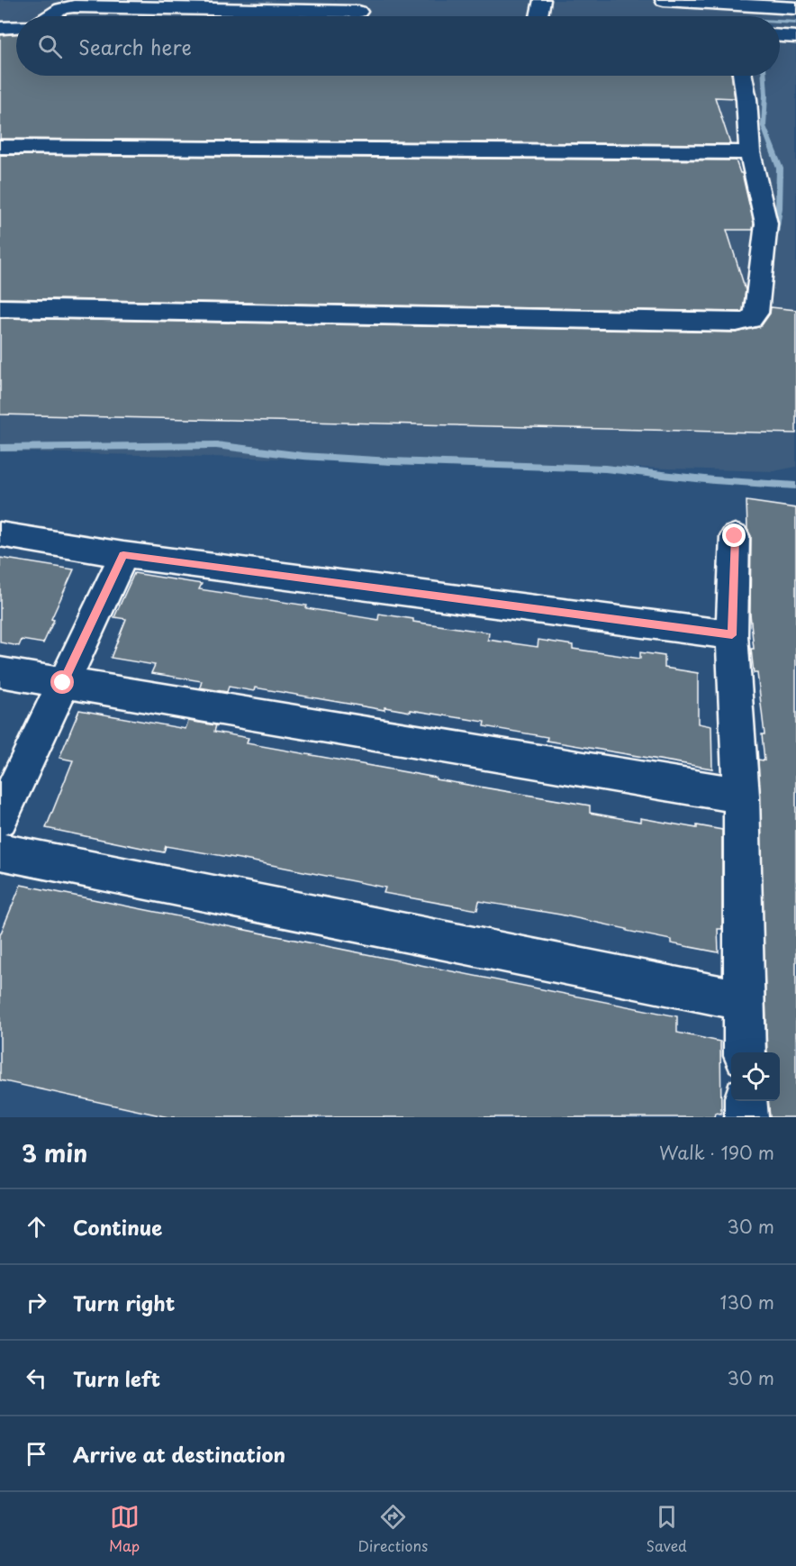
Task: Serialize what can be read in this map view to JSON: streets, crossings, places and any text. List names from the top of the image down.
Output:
{
  "page": {
    "search": "Search here",
    "heading": ["3 min", "Walk · 190 m"],
    "list": [
      ["Continue", "30 m"],
      ["Turn right", "130 m"],
      ["Turn left", "30 m"],
      "Arrive at destination"
    ],
    "nav": ["Map", "Directions", "Saved"]
  }
}
